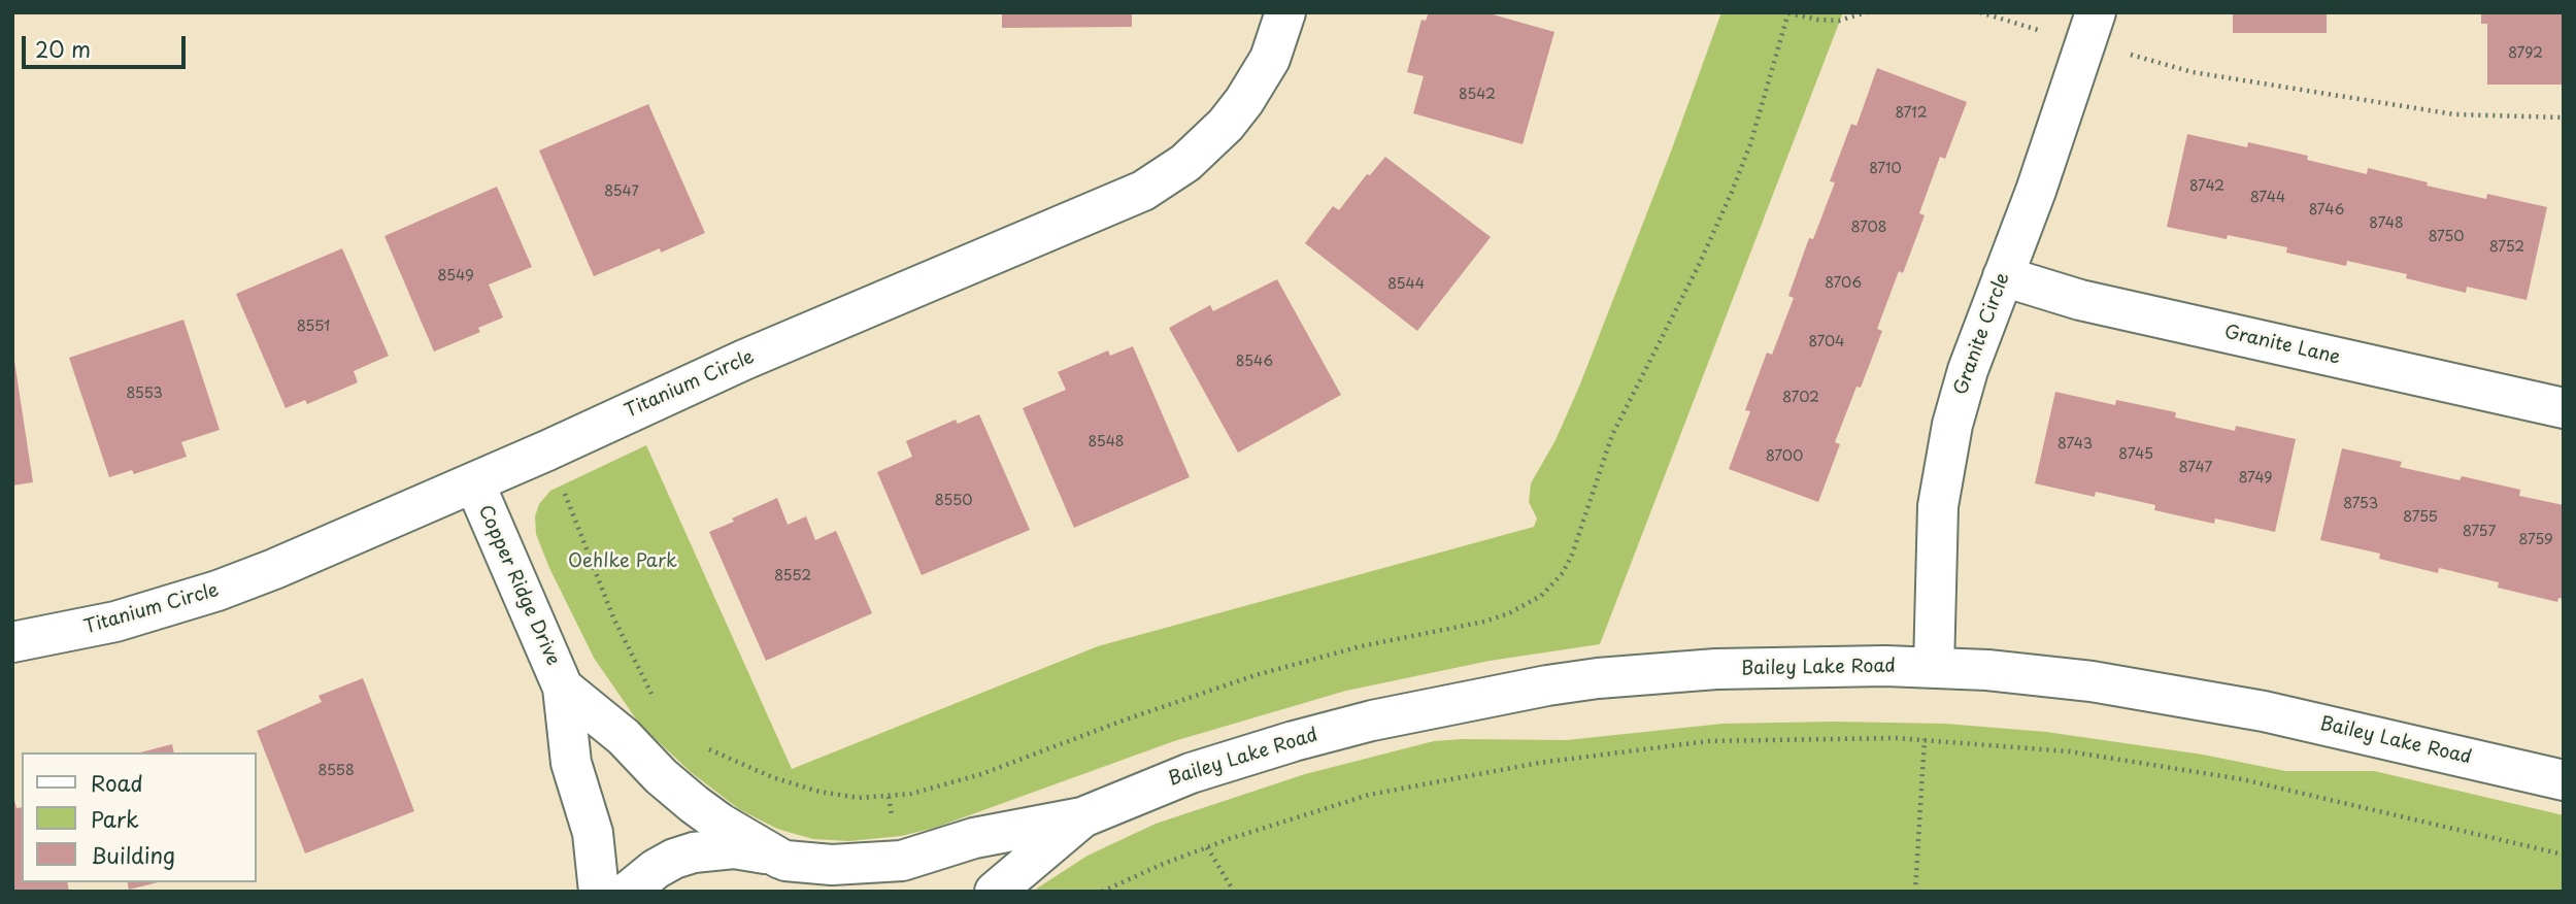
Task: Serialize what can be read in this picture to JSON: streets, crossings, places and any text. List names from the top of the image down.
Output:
{
  "streets": {
    "street": [
      "Granite Circle",
      "Granite Lane",
      "Titanium Circle",
      "Copper Ridge Drive",
      "Bailey Lake Road"
    ]
  },
  "crossings": [
    ["Granite Circle", "Granite Lane"],
    ["Granite Circle", "Bailey Lake Road"],
    ["Titanium Circle", "Copper Ridge Drive"],
    ["Copper Ridge Drive", "Bailey Lake Road"]
  ],
  "parks": ["Oehlke Park"],
  "house_numbers": [
    "8792",
    "8542",
    "8712",
    "8710",
    "8742",
    "8547",
    "8744",
    "8746",
    "8748",
    "8708",
    "8750",
    "8752",
    "8549",
    "8706",
    "8544",
    "8551",
    "8704",
    "8546",
    "8553",
    "8702",
    "8548",
    "8743",
    "8745",
    "8700",
    "8747",
    "8749",
    "8550",
    "8753",
    "8755",
    "8757",
    "8759",
    "8552",
    "8558"
  ],
  "legend": ["Road", "Park", "Building"],
  "scale_bar": "20 m"
}
